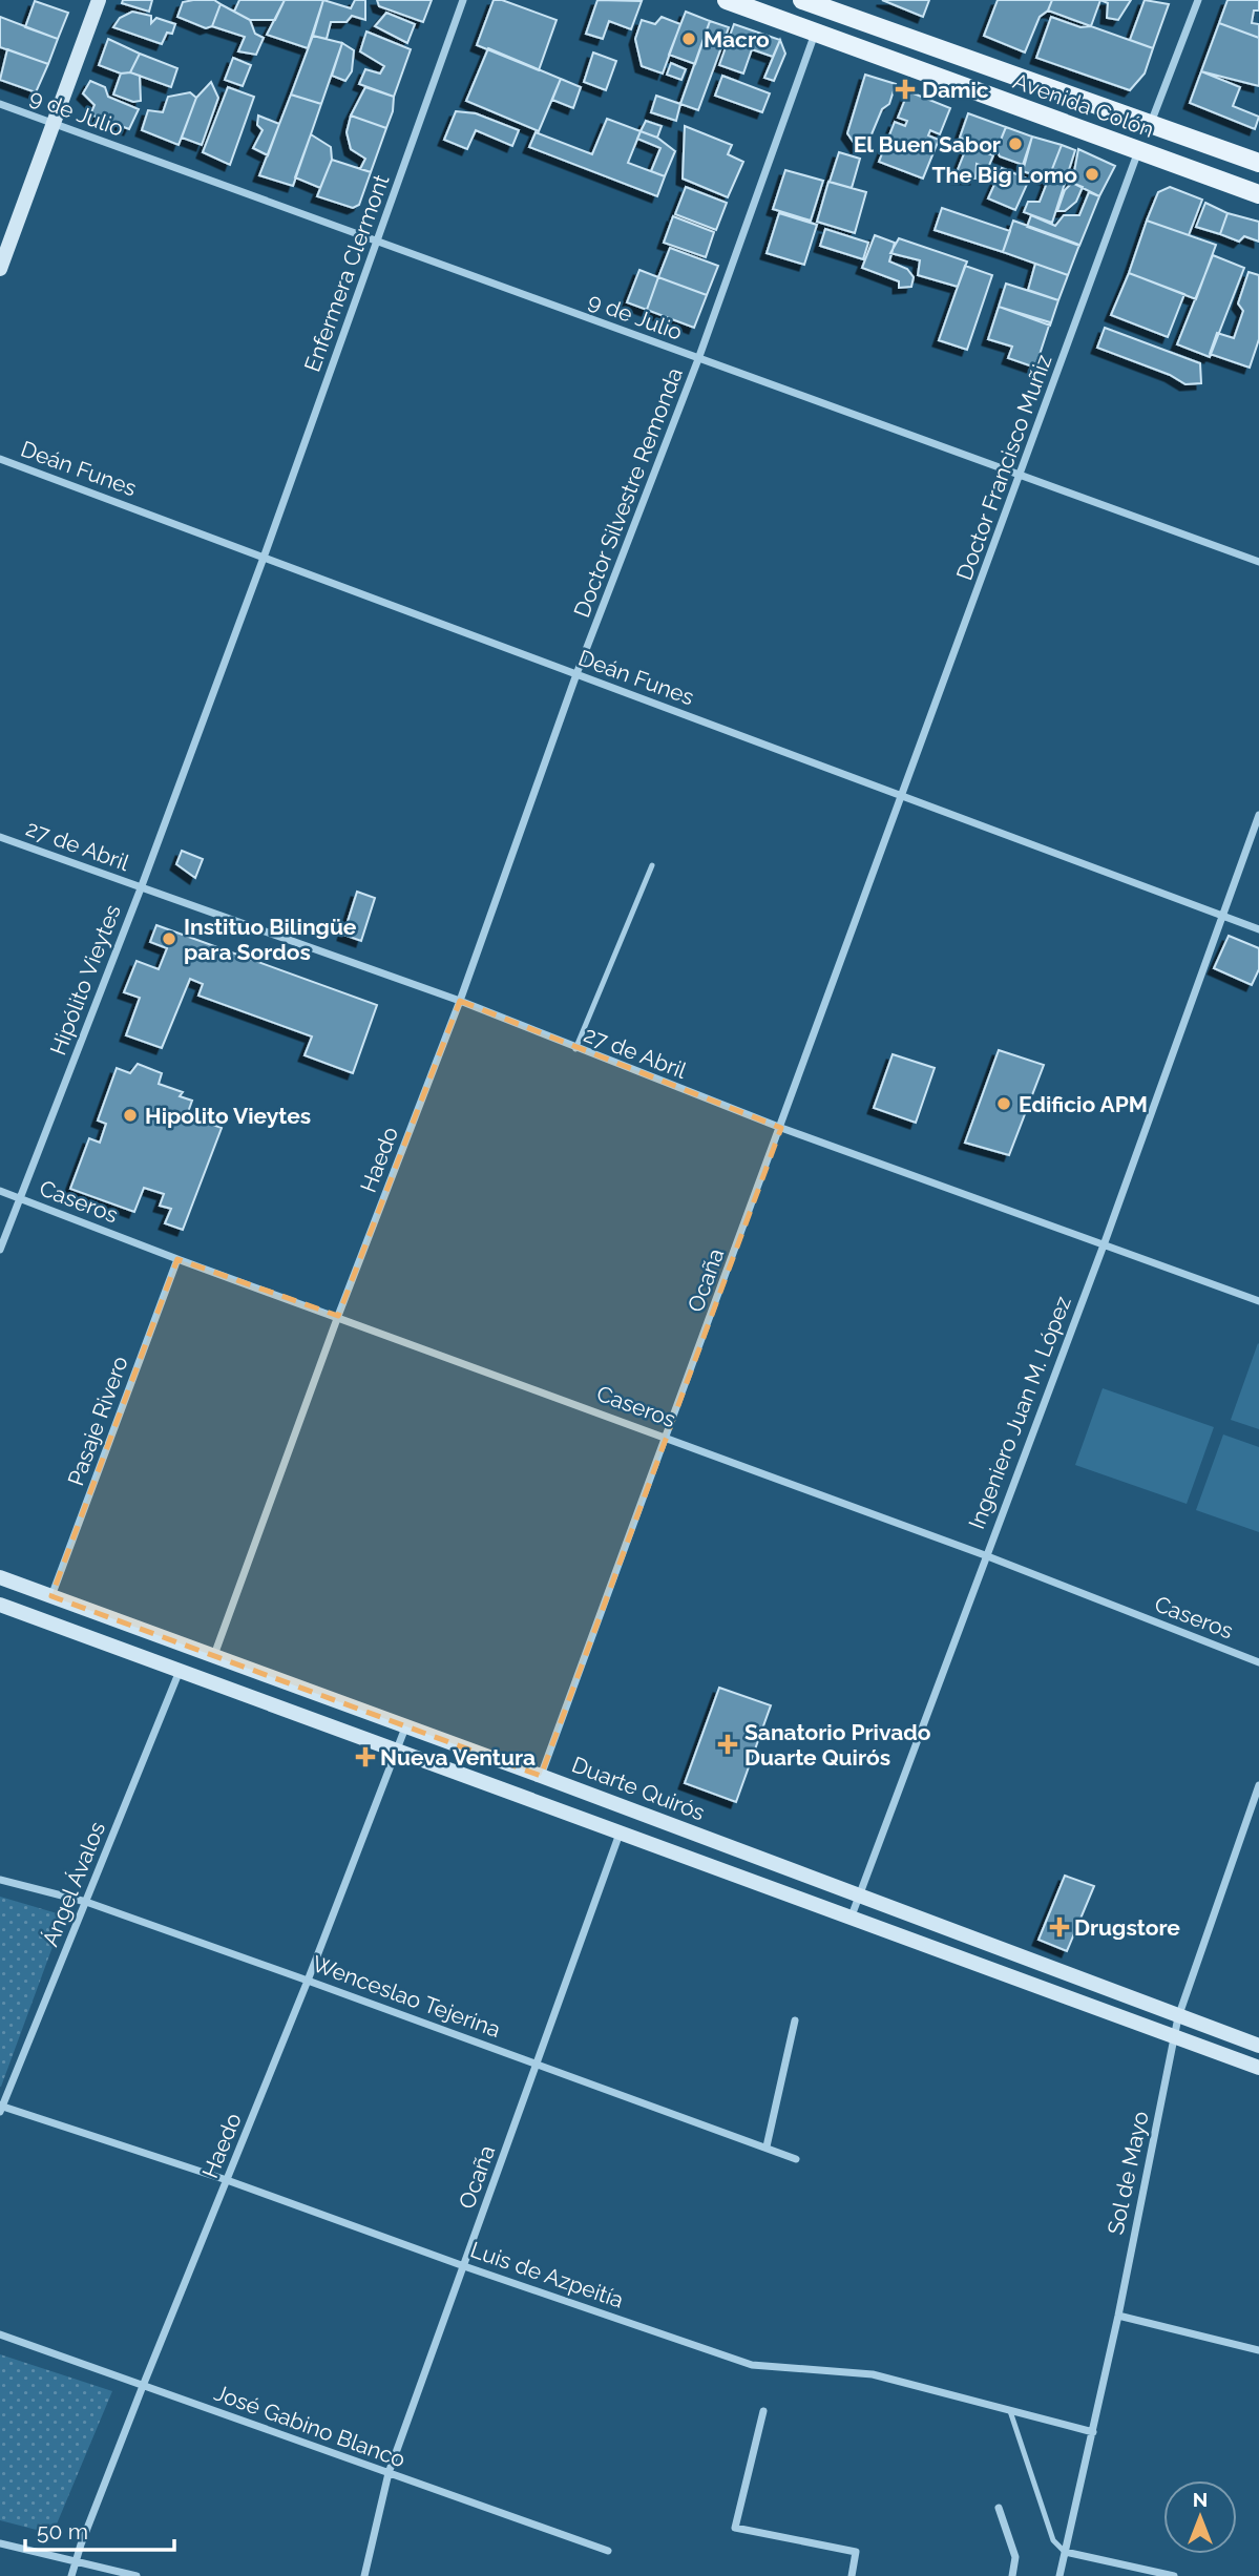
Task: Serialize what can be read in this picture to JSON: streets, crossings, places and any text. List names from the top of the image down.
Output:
{
  "streets": {
    "main road": ["Avenida Colón", "Duarte Quirós"],
    "street": [
      "9 de Julio",
      "Enfermera Clermont",
      "Doctor Francisco Muñiz",
      "Deán Funes",
      "Doctor Silvestre Remonda",
      "27 de Abril",
      "Hipólito Vieytes",
      "Haedo",
      "Caseros",
      "Ocaña",
      "Ingeniero Juan M. López",
      "Pasaje Rivero",
      "Ángel Ávalos",
      "Wenceslao Tejerina",
      "Sol de Mayo",
      "Luis de Azpeitía",
      "José Gabino Blanco"
    ]
  },
  "crossings": [
    ["Avenida Colón", "Doctor Francisco Muñiz"],
    ["Avenida Colón", "Doctor Silvestre Remonda"],
    ["9 de Julio", "Enfermera Clermont"],
    ["9 de Julio", "Doctor Francisco Muñiz"],
    ["9 de Julio", "Doctor Silvestre Remonda"],
    ["Enfermera Clermont", "Deán Funes"],
    ["Enfermera Clermont", "Hipólito Vieytes"],
    ["Doctor Francisco Muñiz", "Deán Funes"],
    ["Doctor Francisco Muñiz", "Ocaña"],
    ["Deán Funes", "Doctor Silvestre Remonda"],
    ["Deán Funes", "Hipólito Vieytes"],
    ["Deán Funes", "Haedo"],
    ["Deán Funes", "Ocaña"],
    ["Deán Funes", "Ingeniero Juan M. López"],
    ["Doctor Silvestre Remonda", "Haedo"],
    ["27 de Abril", "Hipólito Vieytes"],
    ["27 de Abril", "Haedo"],
    ["27 de Abril", "Ocaña"],
    ["27 de Abril", "Ingeniero Juan M. López"],
    ["Hipólito Vieytes", "Caseros"],
    ["Haedo", "Caseros"],
    ["Haedo", "Duarte Quirós"],
    ["Haedo", "Wenceslao Tejerina"],
    ["Haedo", "Luis de Azpeitía"],
    ["Haedo", "José Gabino Blanco"],
    ["Caseros", "Ocaña"],
    ["Caseros", "Ingeniero Juan M. López"],
    ["Caseros", "Pasaje Rivero"],
    ["Ocaña", "Duarte Quirós"],
    ["Ocaña", "Wenceslao Tejerina"],
    ["Ocaña", "Luis de Azpeitía"],
    ["Ocaña", "José Gabino Blanco"],
    ["Ingeniero Juan M. López", "Duarte Quirós"],
    ["Pasaje Rivero", "Duarte Quirós"],
    ["Duarte Quirós", "Sol de Mayo"],
    ["Ángel Ávalos", "Wenceslao Tejerina"],
    ["Ángel Ávalos", "Luis de Azpeitía"],
    ["Sol de Mayo", "Luis de Azpeitía"]
  ],
  "places": {
    "other": [
      "Macro",
      "El Buen Sabor",
      "The Big Lomo",
      "Instituo Bilingüe para Sordos",
      "Edificio APM",
      "Hipolito Vieytes"
    ],
    "health": [
      "Damic",
      "Sanatorio Privado Duarte Quirós",
      "Nueva Ventura",
      "Drugstore"
    ]
  },
  "scale_bar": "50 m",
  "north": "top"
}
